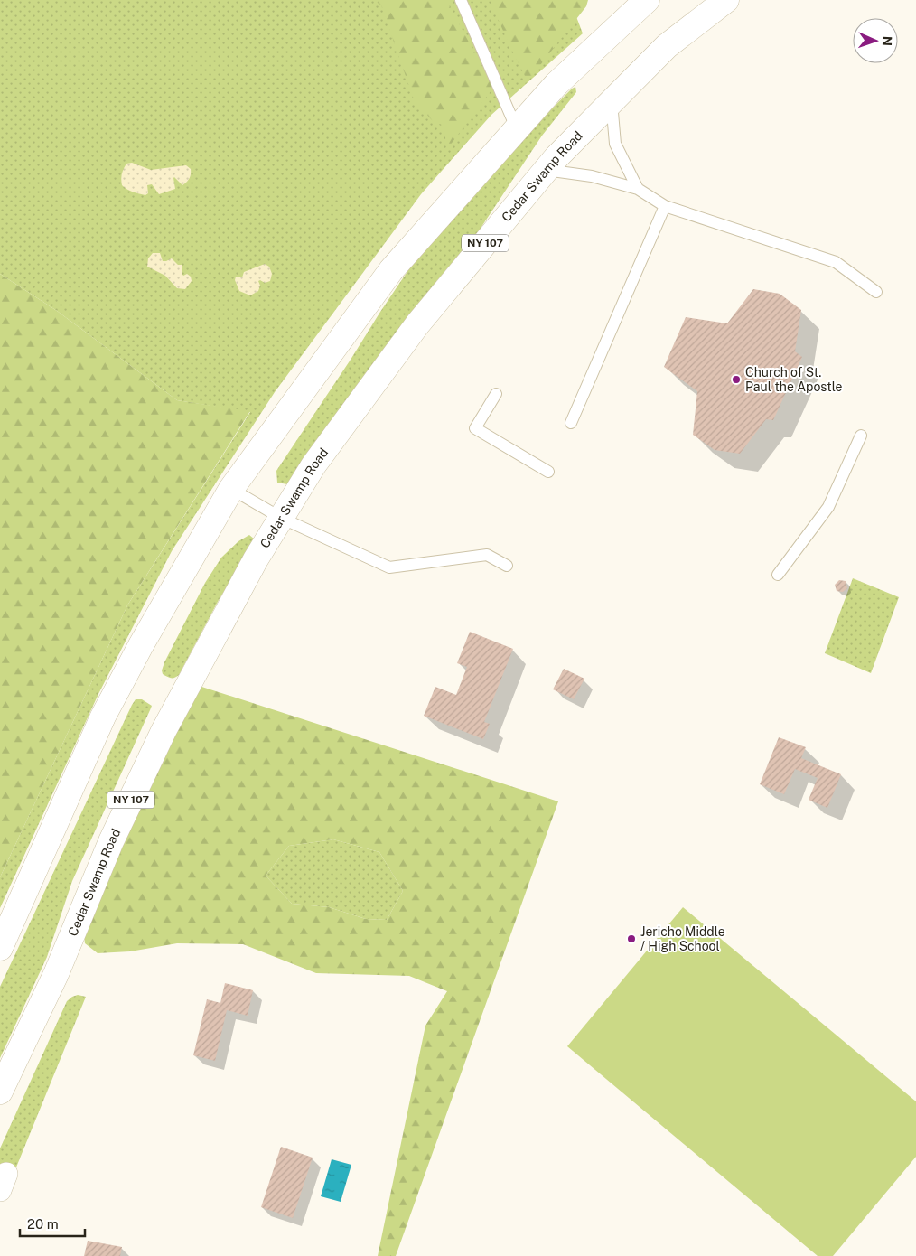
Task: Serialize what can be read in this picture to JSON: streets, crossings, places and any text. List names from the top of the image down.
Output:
{
  "streets": {
    "main road": ["Cedar Swamp Road", "NY 107"]
  },
  "places": ["Church of St. Paul the Apostle", "Jericho Middle / High School"],
  "scale_bar": "20 m",
  "north": "right"
}
